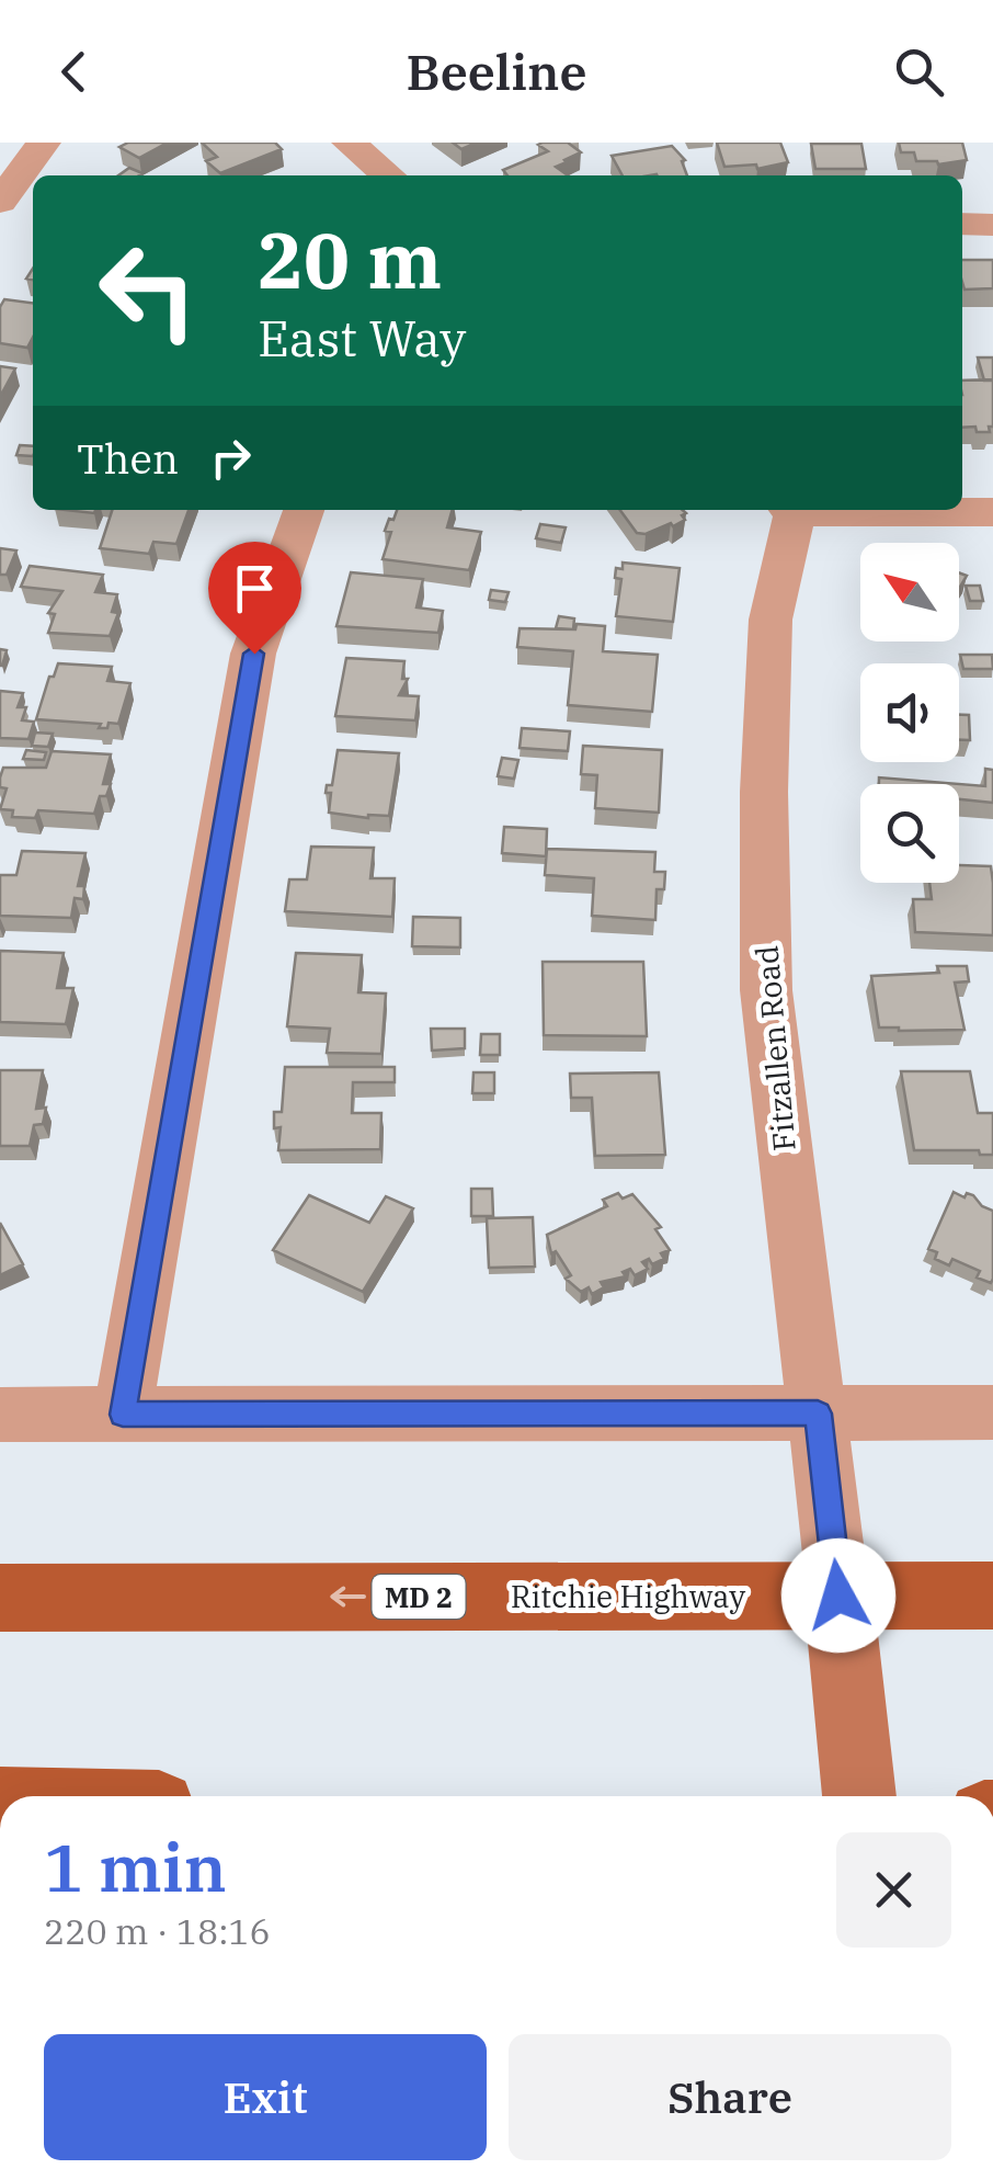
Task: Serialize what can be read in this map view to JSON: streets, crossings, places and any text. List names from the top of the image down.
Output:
{
  "streets": {
    "main road": ["Ritchie Highway", "MD 2"],
    "street": ["Fitzallen Road"]
  },
  "crossings": [
    ["Fitzallen Road", "Ritchie Highway"]
  ],
  "one_way": ["Ritchie Highway"],
  "north": "top left",
  "page": {
    "header": "Beeline",
    "turn": ["20 m", "East Way"],
    "then": "Then",
    "heading": ["1 min", "220 m · 18:16"],
    "buttons": ["Exit", "Share"]
  }
}
